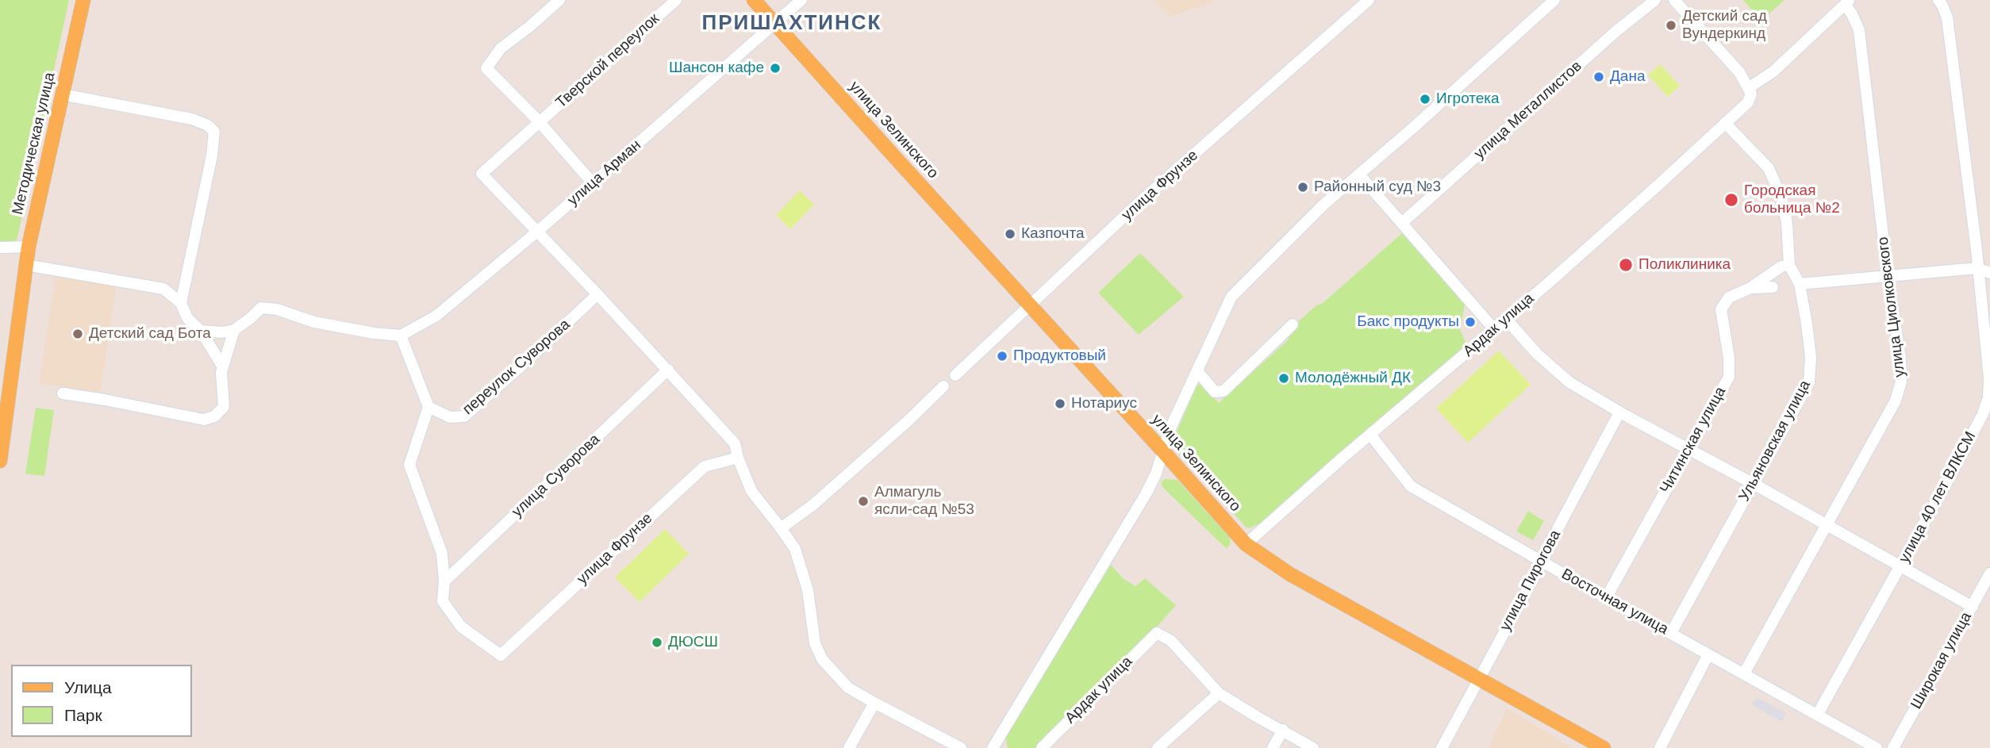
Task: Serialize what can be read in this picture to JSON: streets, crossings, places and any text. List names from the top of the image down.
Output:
{
  "streets": {
    "main road": ["улица Зелинского", "Методическая улица"],
    "street": [
      "Тверской переулок",
      "улица Металлистов",
      "улица Арман",
      "улица Фрунзе",
      "улица Циолковского",
      "Ардак улица",
      "переулок Суворова",
      "Читинская улица",
      "Ульяновская улица",
      "улица Суворова",
      "улица 40 лет ВЛКСМ",
      "улица Пирогова",
      "Восточная улица",
      "Широкая улица"
    ]
  },
  "crossings": [
    ["Тверской переулок", "улица Арман"],
    ["улица Зелинского", "улица Арман"],
    ["улица Зелинского", "улица Фрунзе"],
    ["улица Зелинского", "Ардак улица"],
    ["улица Зелинского", "улица Пирогова"],
    ["улица Фрунзе", "улица Суворова"],
    ["улица Циолковского", "Восточная улица"],
    ["Ардак улица", "Ульяновская улица"],
    ["Ардак улица", "Восточная улица"],
    ["Читинская улица", "Ульяновская улица"],
    ["Читинская улица", "Восточная улица"],
    ["Ульяновская улица", "Восточная улица"],
    ["улица 40 лет ВЛКСМ", "Восточная улица"],
    ["улица Пирогова", "Восточная улица"]
  ],
  "districts": ["ПРИШАХТИНСК"],
  "places": [
    "Детский сад Вундеркинд",
    "Шансон кафе",
    "Дана",
    "Игротека",
    "Районный суд №3",
    "Городская больница №2",
    "Казпочта",
    "Поликлиника",
    "Бакс продукты",
    "Детский сад Бота",
    "Продуктовый",
    "Молодёжный ДК",
    "Нотариус",
    "Алмагуль ясли-сад №53",
    "ДЮСШ"
  ],
  "legend": ["Улица", "Парк"]
}
